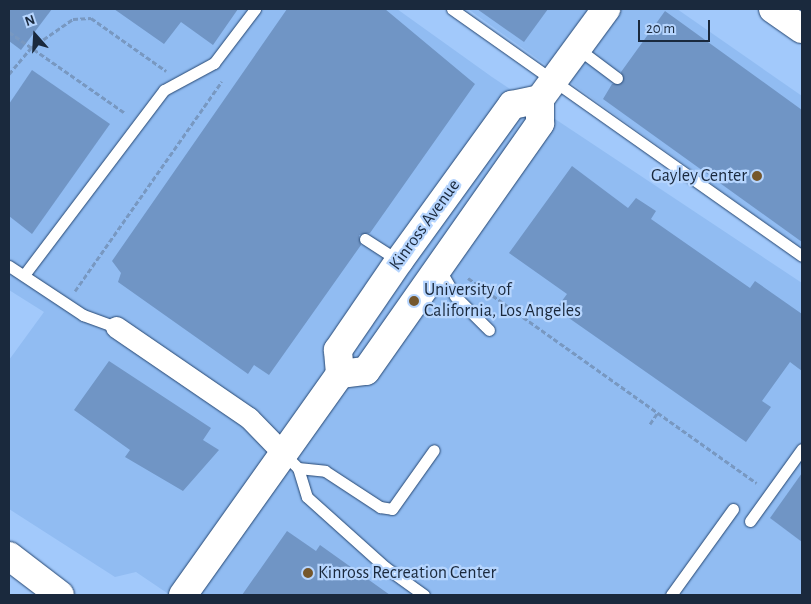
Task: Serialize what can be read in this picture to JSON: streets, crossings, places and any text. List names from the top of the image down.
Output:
{
  "streets": {
    "street": ["Kinross Avenue"]
  },
  "places": ["Gayley Center", "University of California, Los Angeles", "Kinross Recreation Center"],
  "scale_bar": "20 m",
  "north": "top"
}
